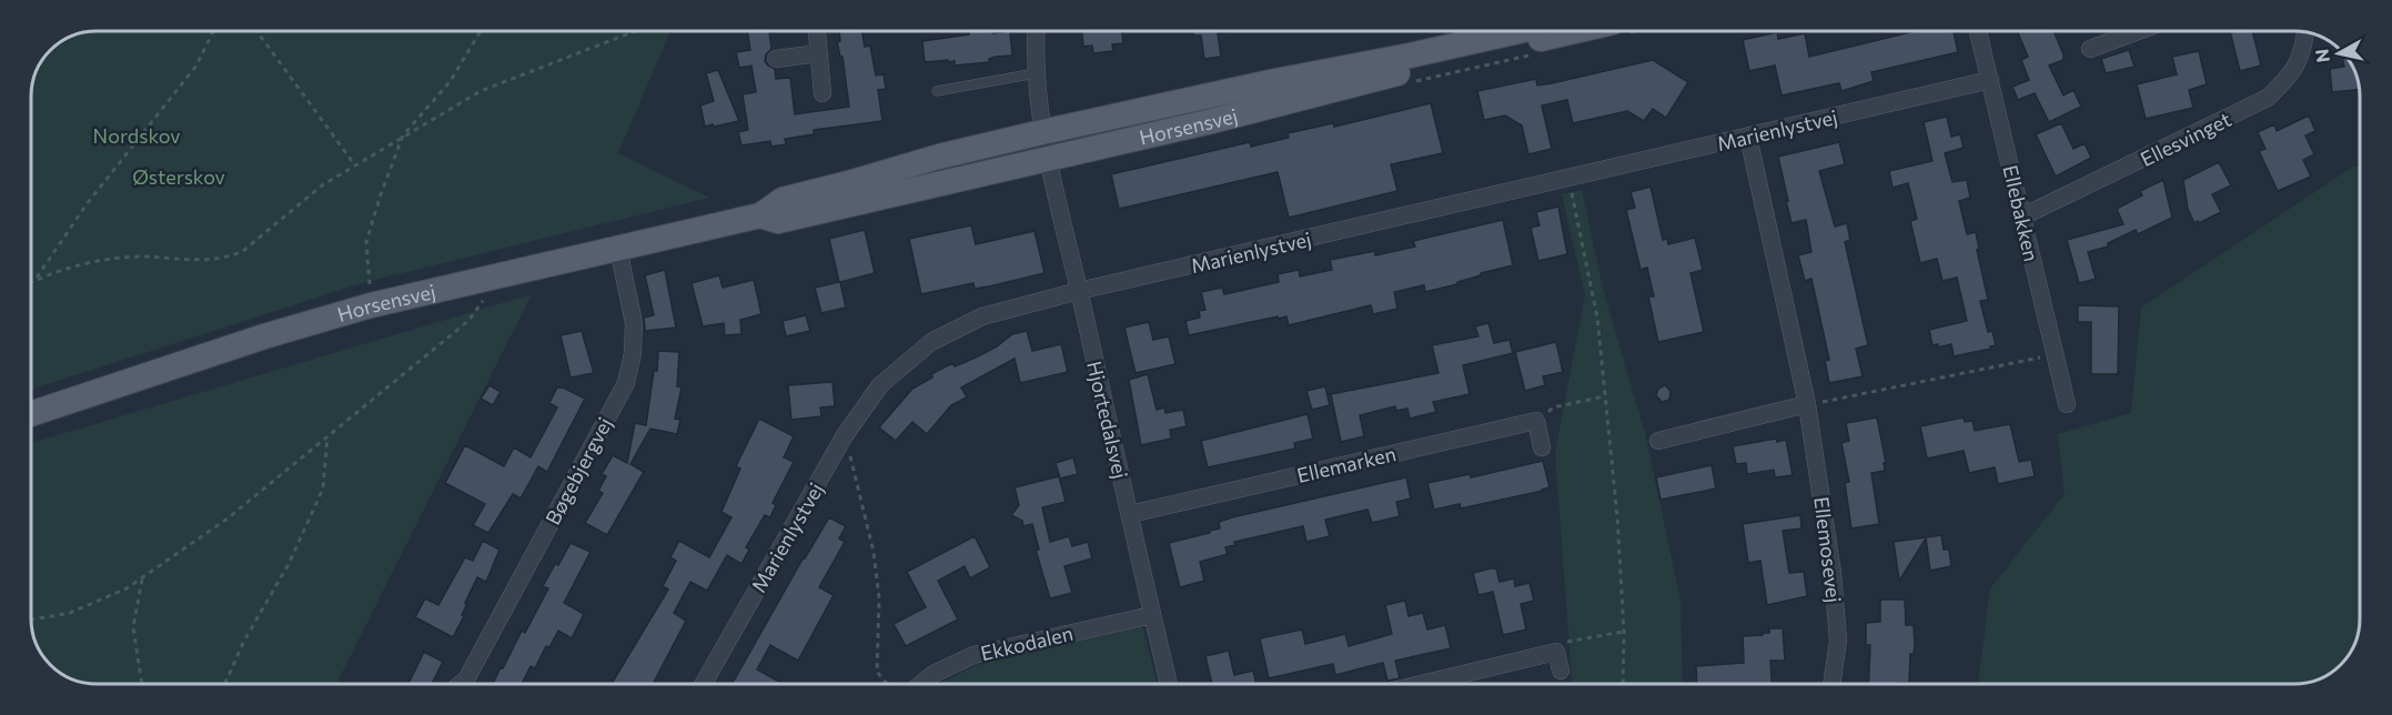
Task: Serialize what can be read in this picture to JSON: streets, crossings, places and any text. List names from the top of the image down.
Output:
{
  "streets": {
    "main road": ["Horsensvej"],
    "street": [
      "Marienlystvej",
      "Ellesvinget",
      "Ellebakken",
      "Hjortedalsvej",
      "Ellemarken",
      "Bøgebjergvej",
      "Ellemosevej",
      "Ekkodalen"
    ]
  },
  "crossings": [
    ["Horsensvej", "Hjortedalsvej"],
    ["Horsensvej", "Bøgebjergvej"],
    ["Marienlystvej", "Ellebakken"],
    ["Marienlystvej", "Hjortedalsvej"],
    ["Marienlystvej", "Ellemosevej"],
    ["Ellesvinget", "Ellebakken"],
    ["Hjortedalsvej", "Ellemarken"],
    ["Hjortedalsvej", "Ekkodalen"]
  ],
  "parks": ["Nordskov", "Østerskov"],
  "north": "left"
}
